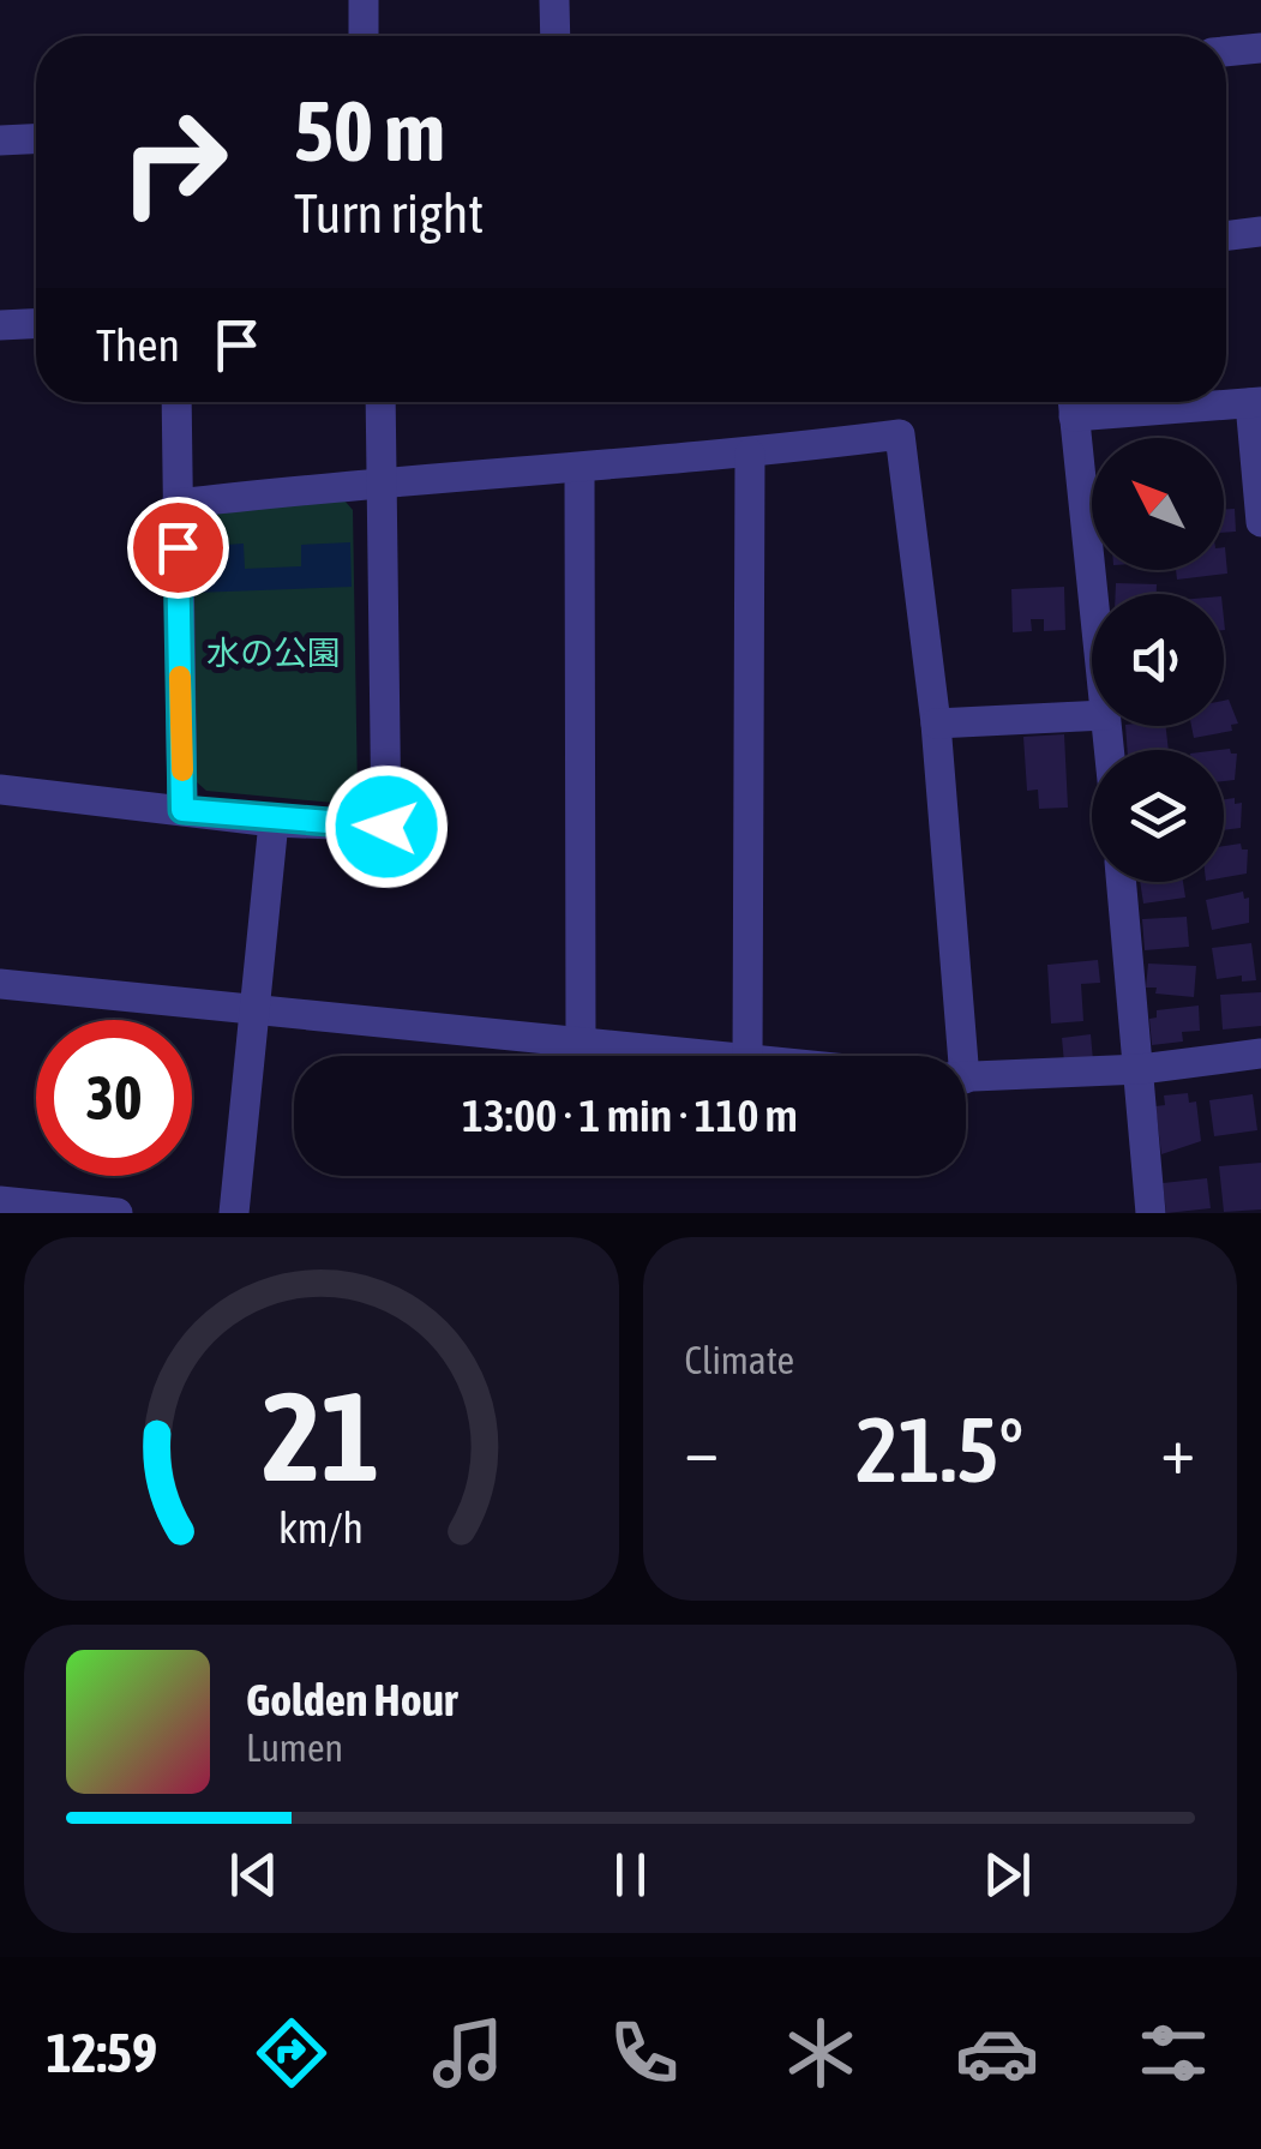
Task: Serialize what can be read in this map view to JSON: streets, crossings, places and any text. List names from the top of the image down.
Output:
{
  "parks": ["水の公園"],
  "north": "top left",
  "page": {
    "turn": ["50 m", "Turn right"],
    "then": "Then",
    "limit": "30",
    "trip": "13:00 · 1 min · 110 m",
    "tile": "Climate",
    "heat": ["−", "21.5°", "+"],
    "song": ["Golden Hour", "Lumen"],
    "tabs": "12:59",
    "gauge": ["21", "km/h"]
  }
}
